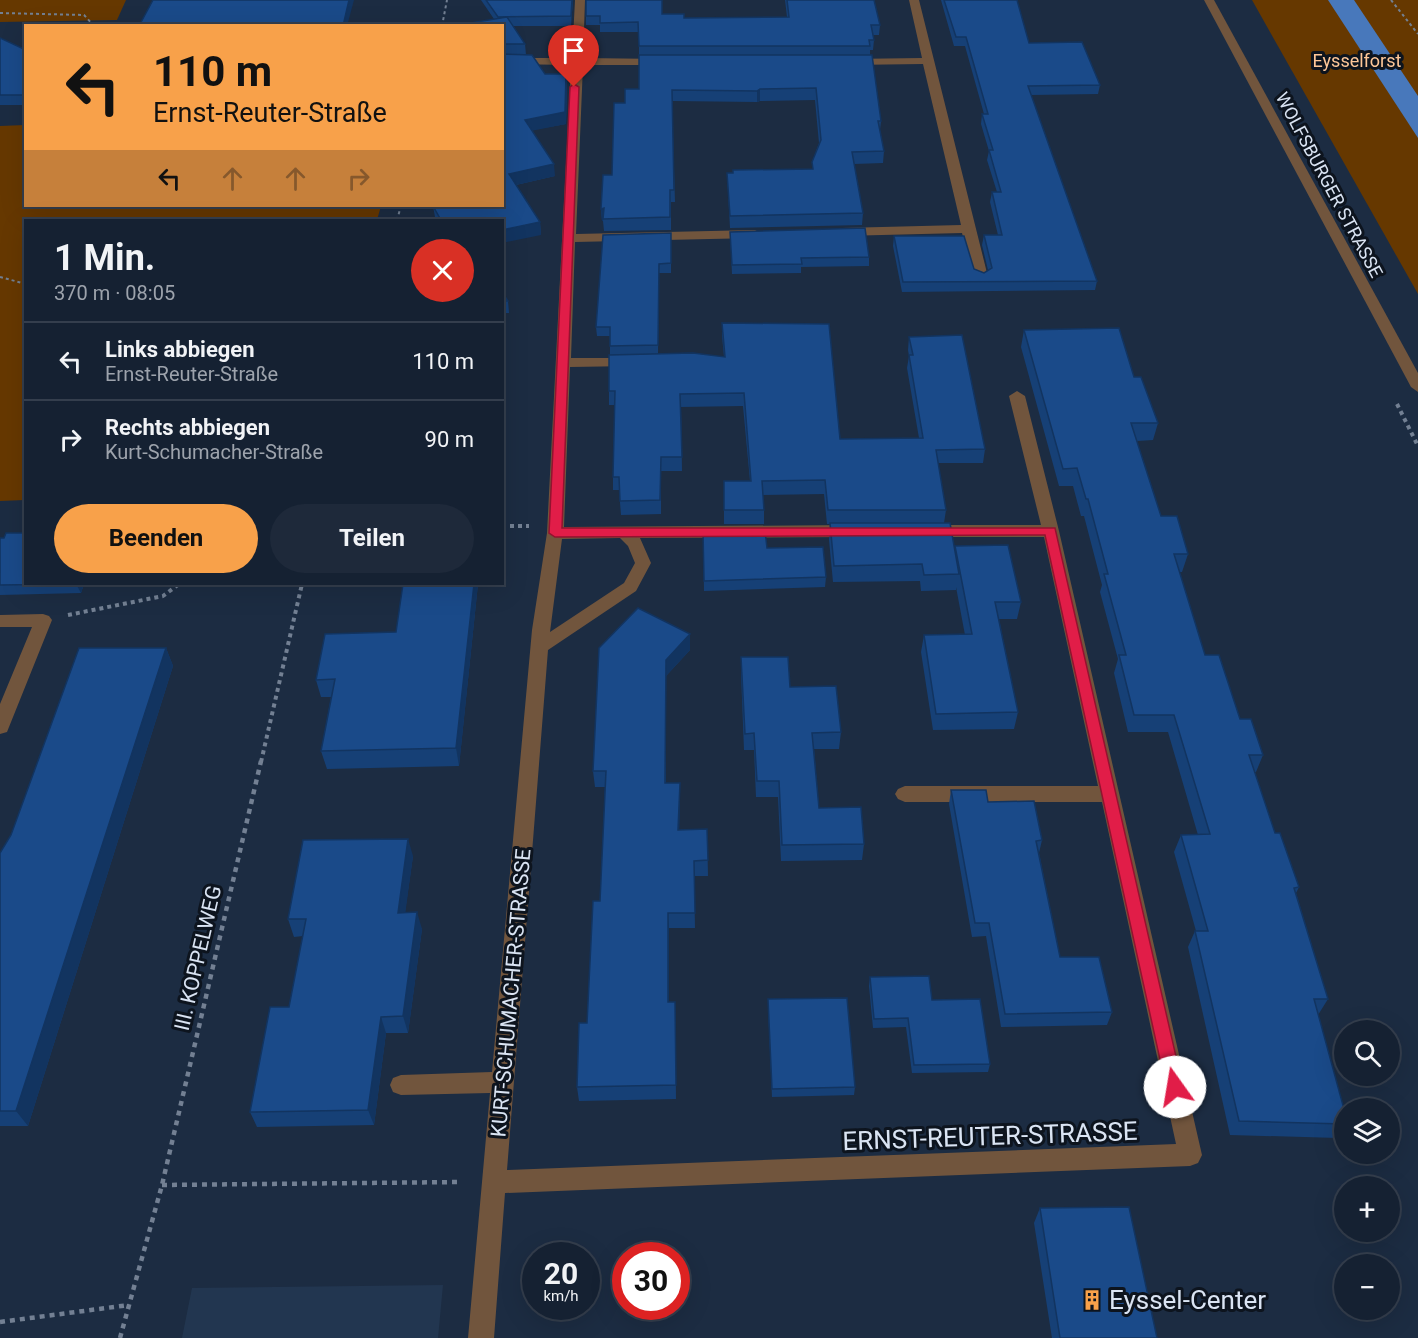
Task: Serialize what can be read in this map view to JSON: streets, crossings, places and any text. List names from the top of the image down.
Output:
{
  "streets": {
    "street": ["WOLFSBURGER STRASSE", "KURT-SCHUMACHER-STRASSE", "ERNST-REUTER-STRASSE"],
    "path": ["III. KOPPELWEG"]
  },
  "crossings": [
    ["KURT-SCHUMACHER-STRASSE", "ERNST-REUTER-STRASSE"]
  ],
  "parks": ["Eysselforst"],
  "places": {
    "building": ["Eyssel-Center"]
  },
  "page": {
    "turn": ["110 m", "Ernst-Reuter-Straße"],
    "heading": ["1 Min.", "370 m · 08:05"],
    "list": [
      {
        "name": "Links abbiegen",
        "note": "Ernst-Reuter-Straße",
        "value": "110 m"
      },
      {
        "name": "Rechts abbiegen",
        "note": "Kurt-Schumacher-Straße",
        "value": "90 m"
      }
    ],
    "buttons": ["Beenden", "Teilen"],
    "map_buttons": ["+", "−"],
    "speed": "20 km/h",
    "limit": "30"
  }
}
